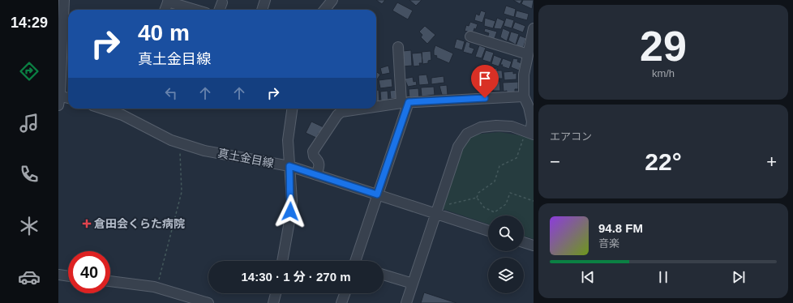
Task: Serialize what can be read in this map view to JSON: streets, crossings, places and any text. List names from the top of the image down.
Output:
{
  "streets": {
    "street": ["真土金目線"]
  },
  "places": {
    "health": ["倉田会くらた病院"]
  },
  "page": {
    "tabs": "14:29",
    "tile": [
      ["29", "km/h"],
      "エアコン"
    ],
    "turn": ["40 m", "真土金目線"],
    "heat": ["−", "22°", "+"],
    "song": ["94.8 FM", "音楽"],
    "limit": "40",
    "trip": "14:30 · 1 分 · 270 m"
  }
}
